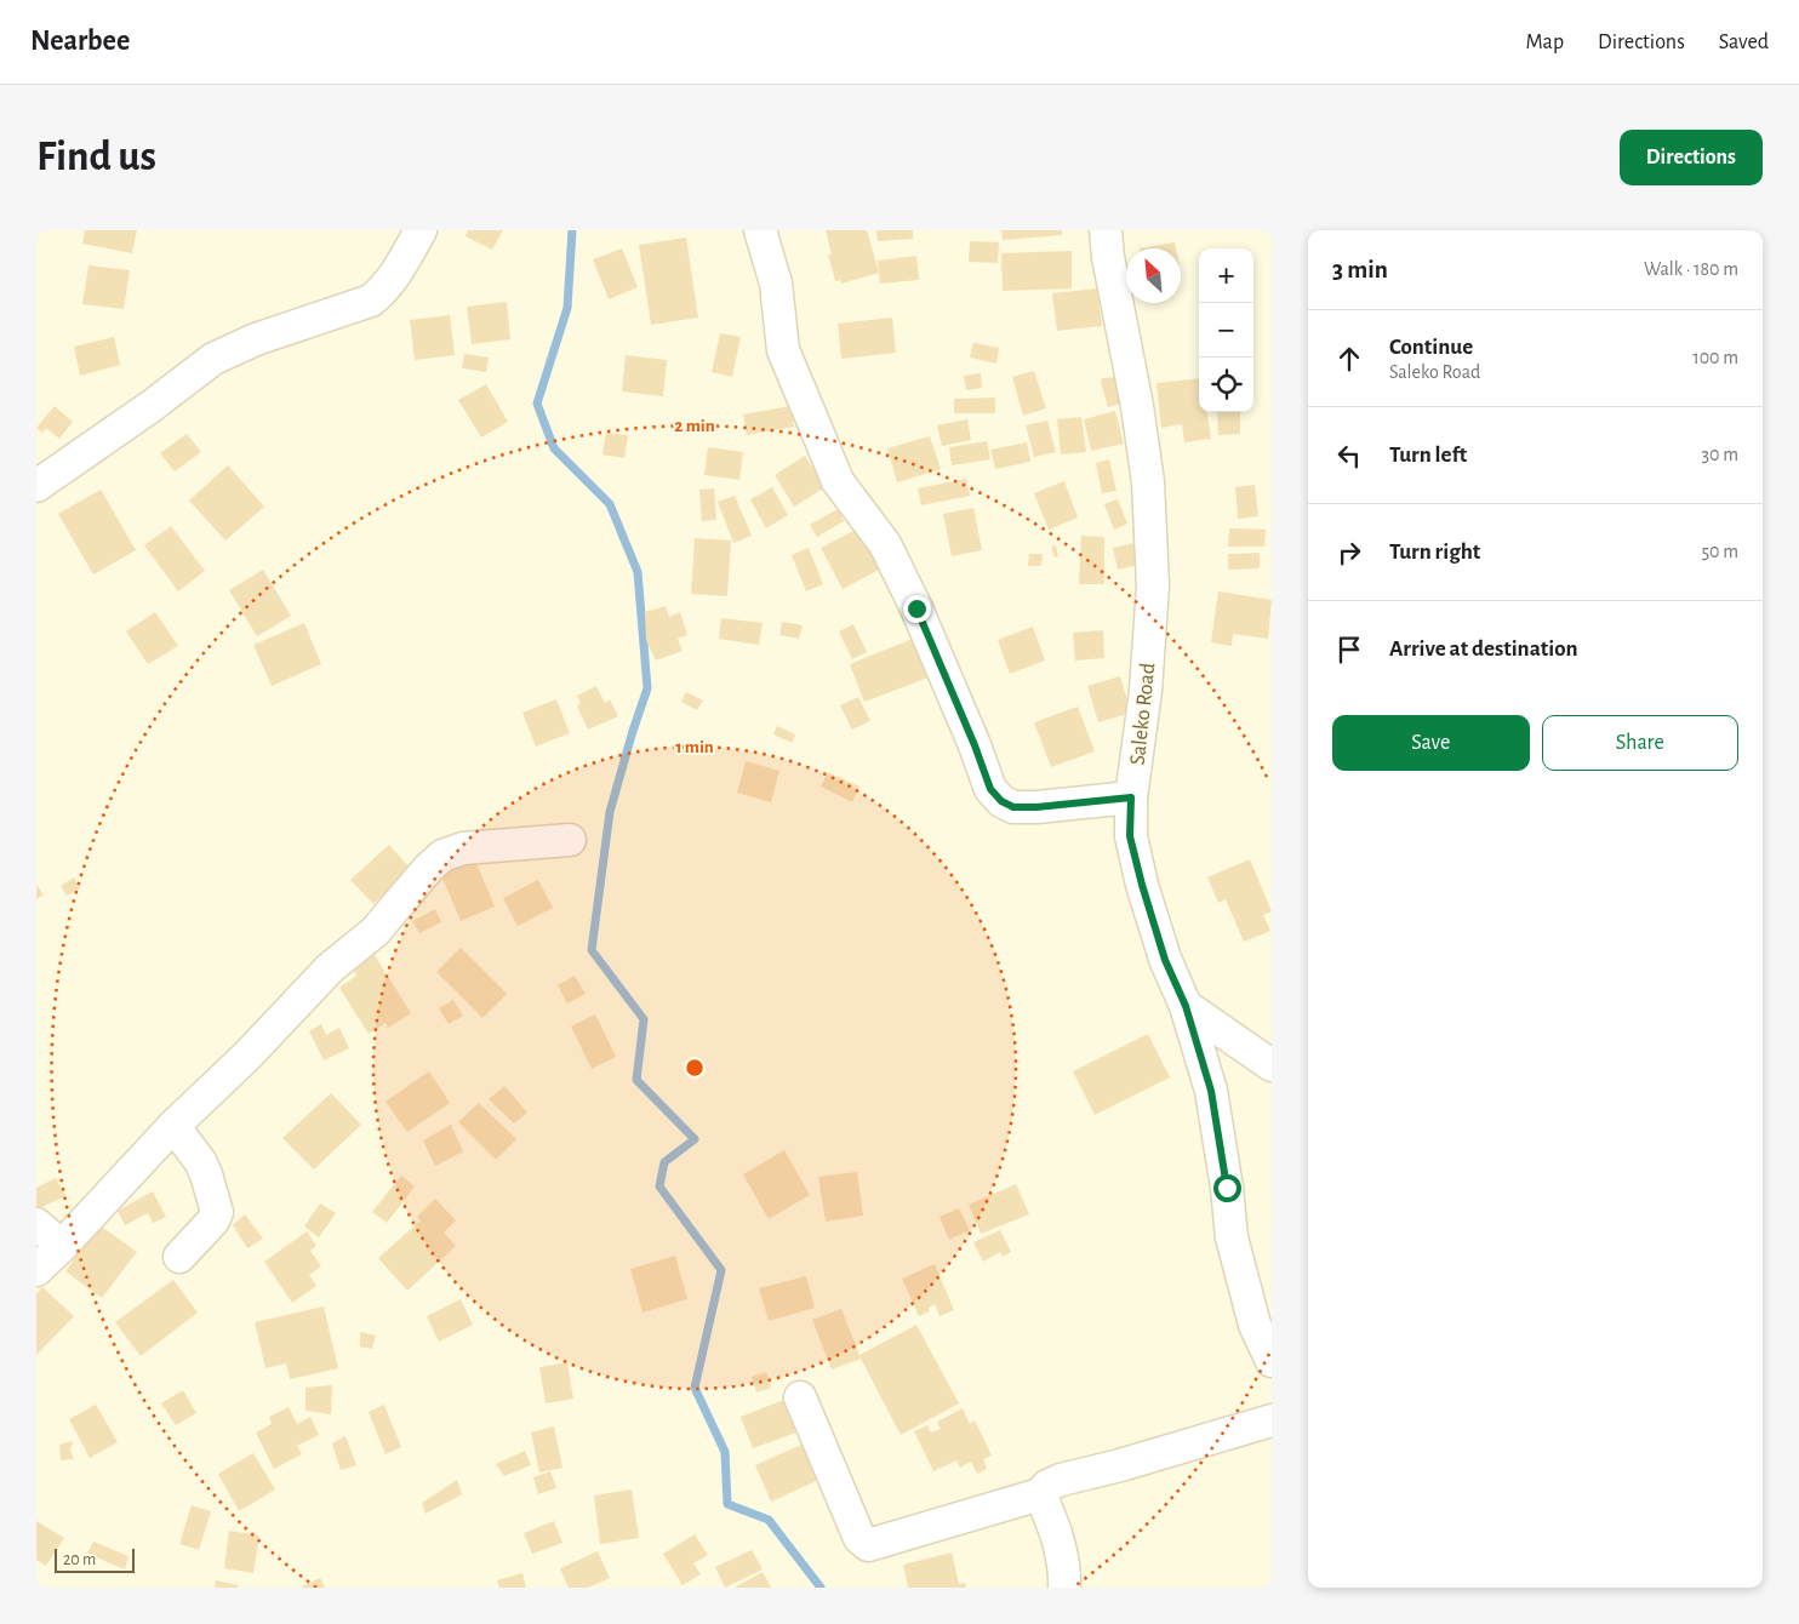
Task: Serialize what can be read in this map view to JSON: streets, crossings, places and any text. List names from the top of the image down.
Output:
{
  "streets": {
    "street": ["Saleko Road"]
  },
  "scale_bar": "20 m",
  "north": "top left",
  "page": {
    "header": "Nearbee",
    "nav": ["Map", "Directions", "Saved"],
    "buttons": [
      "Directions",
      ["Save", "Share"]
    ],
    "title": "Find us",
    "heading": ["3 min", "Walk · 180 m"],
    "map_buttons": ["+", "−"],
    "list": [
      ["Continue", "Saleko Road", "100 m"],
      ["Turn left", "30 m"],
      ["Turn right", "50 m"],
      "Arrive at destination"
    ],
    "scale": "20 m"
  },
  "rings": ["2 min", "1 min"]
}
